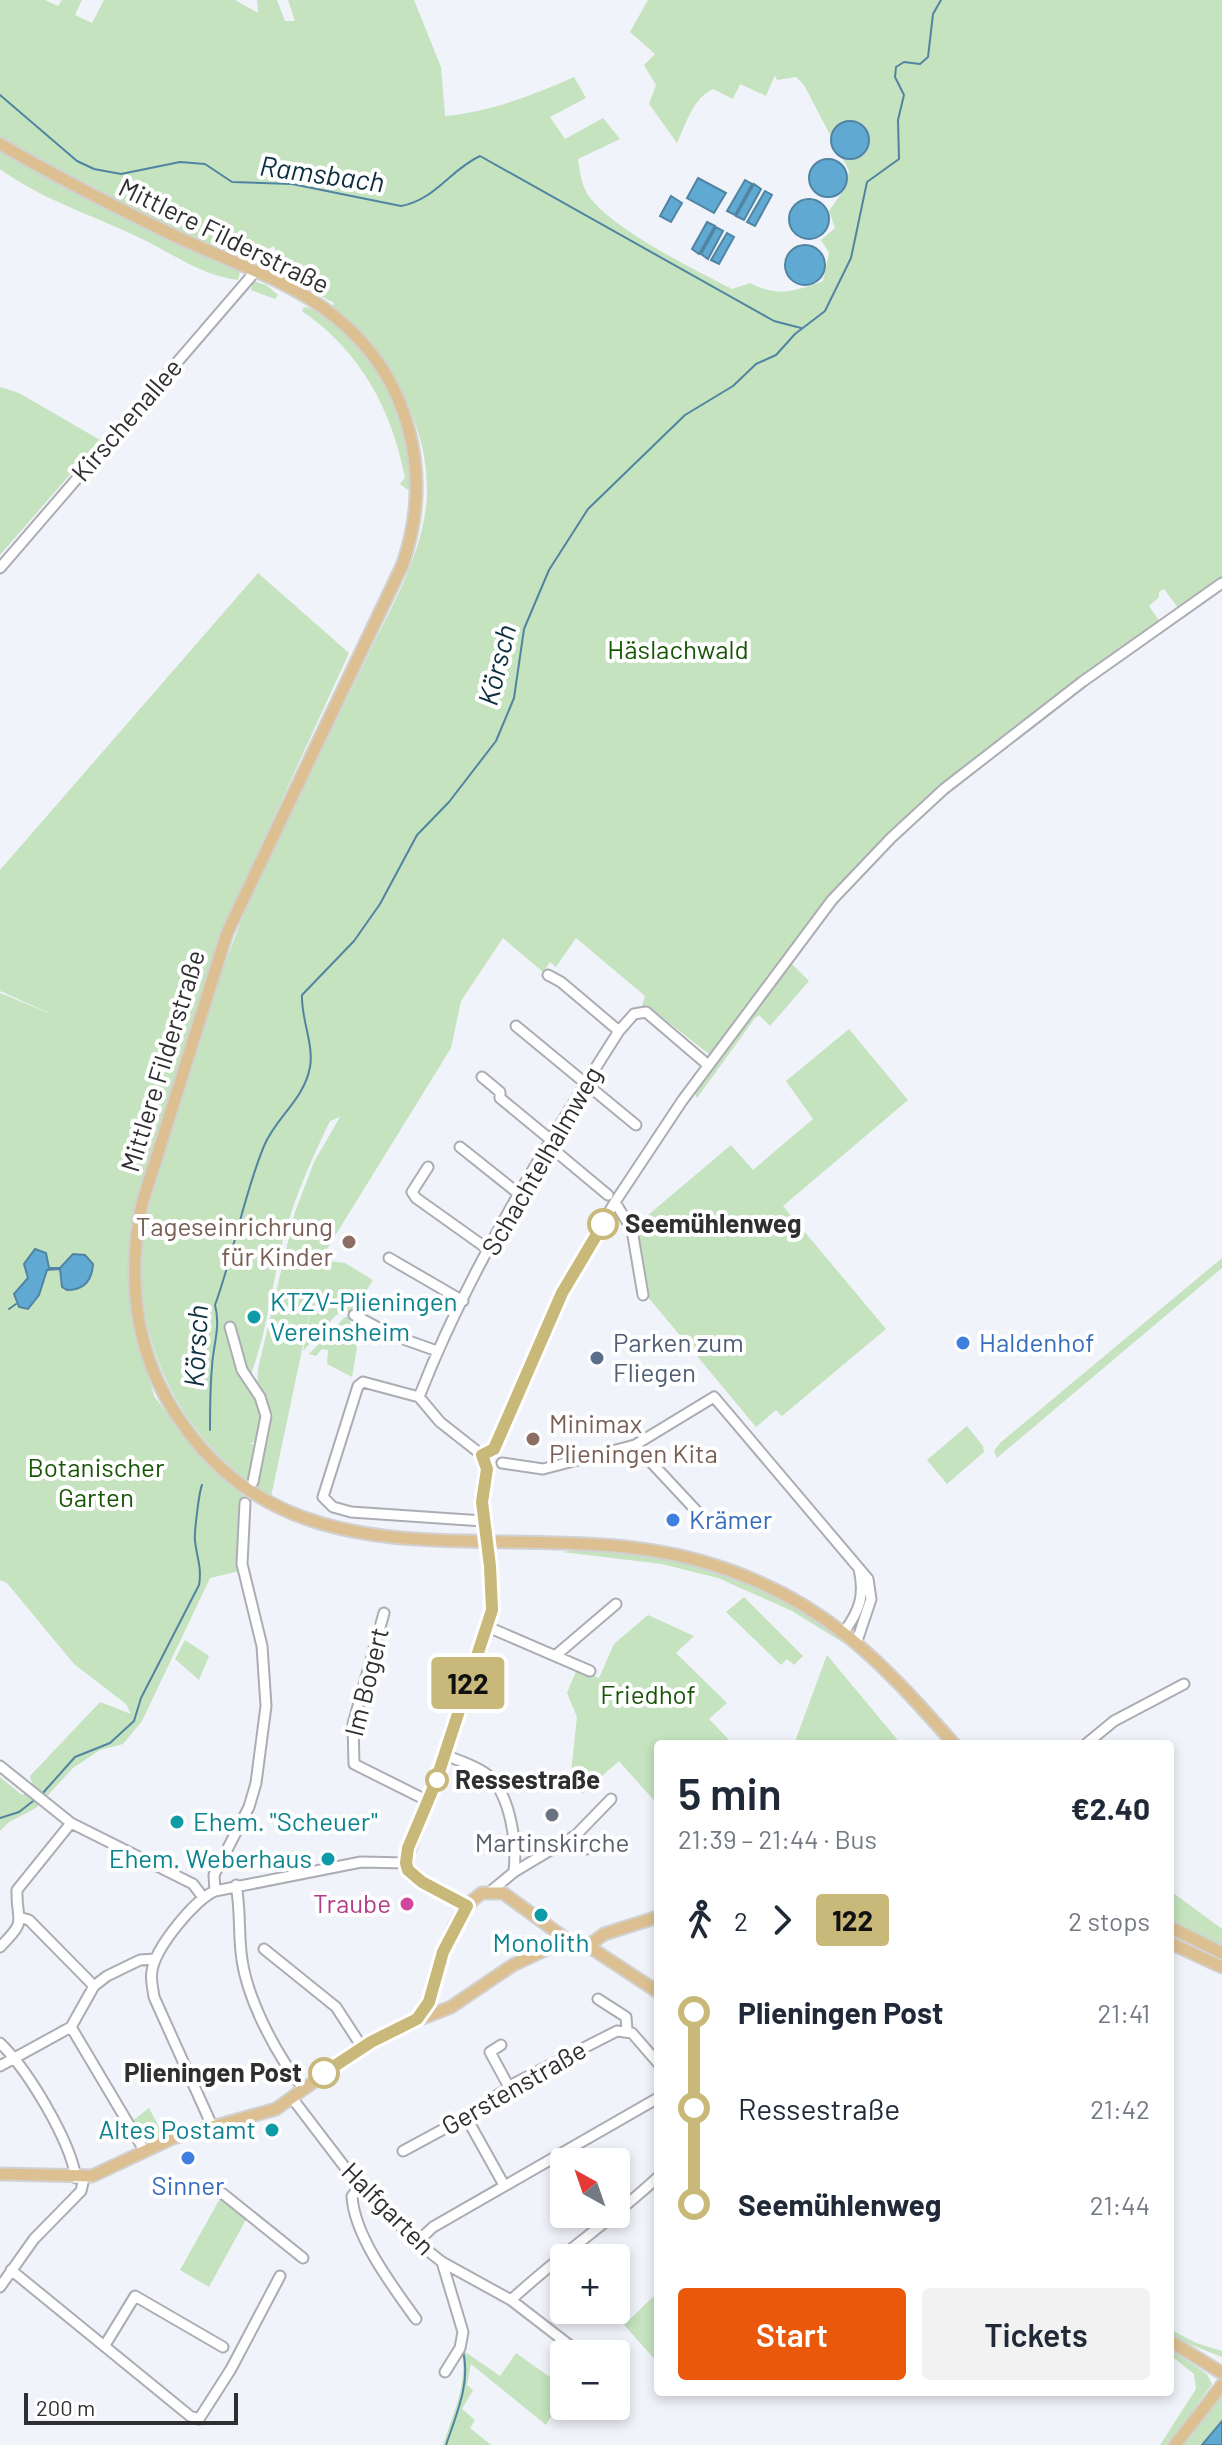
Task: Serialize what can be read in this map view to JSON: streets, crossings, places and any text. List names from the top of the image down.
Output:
{
  "streets": {
    "main road": ["Mittlere Filderstraße"],
    "street": [
      "Kirschenallee",
      "Schachtelhalmweg",
      "Im Bogert",
      "Gerstenstraße",
      "Halfgarten"
    ]
  },
  "crossings": [
    ["Mittlere Filderstraße", "Kirschenallee"]
  ],
  "water": ["Ramsbach", "Körsch"],
  "parks": ["Häslachwald", "Botanischer Garten", "Friedhof"],
  "places": [
    "Seemühlenweg",
    "Tageseinrichrung für Kinder",
    "KTZV-Plieningen Vereinsheim",
    "Haldenhof",
    "Parken zum Fliegen",
    "Minimax Plieningen Kita",
    "Krämer",
    "Ressestraße",
    "Martinskirche",
    "Ehem. \"Scheuer\"",
    "Ehem. Weberhaus",
    "Traube",
    "Monolith",
    "Plieningen Post",
    "Altes Postamt",
    "Sinner"
  ],
  "lines": ["bus line 122"],
  "scale_bar": "200 m",
  "north": "top left",
  "page": {
    "on_map": "122",
    "heading": ["5 min", "21:39 – 21:44 · Bus", "€2.40"],
    "legs": ["2", "122", "2 stops"],
    "list": [
      {
        "name": "Plieningen Post",
        "value": "21:41"
      },
      {
        "name": "Ressestraße",
        "value": "21:42"
      },
      {
        "name": "Seemühlenweg",
        "value": "21:44"
      }
    ],
    "map_buttons": ["+", "−"],
    "buttons": ["Start", "Tickets"],
    "scale": "200 m"
  }
}
